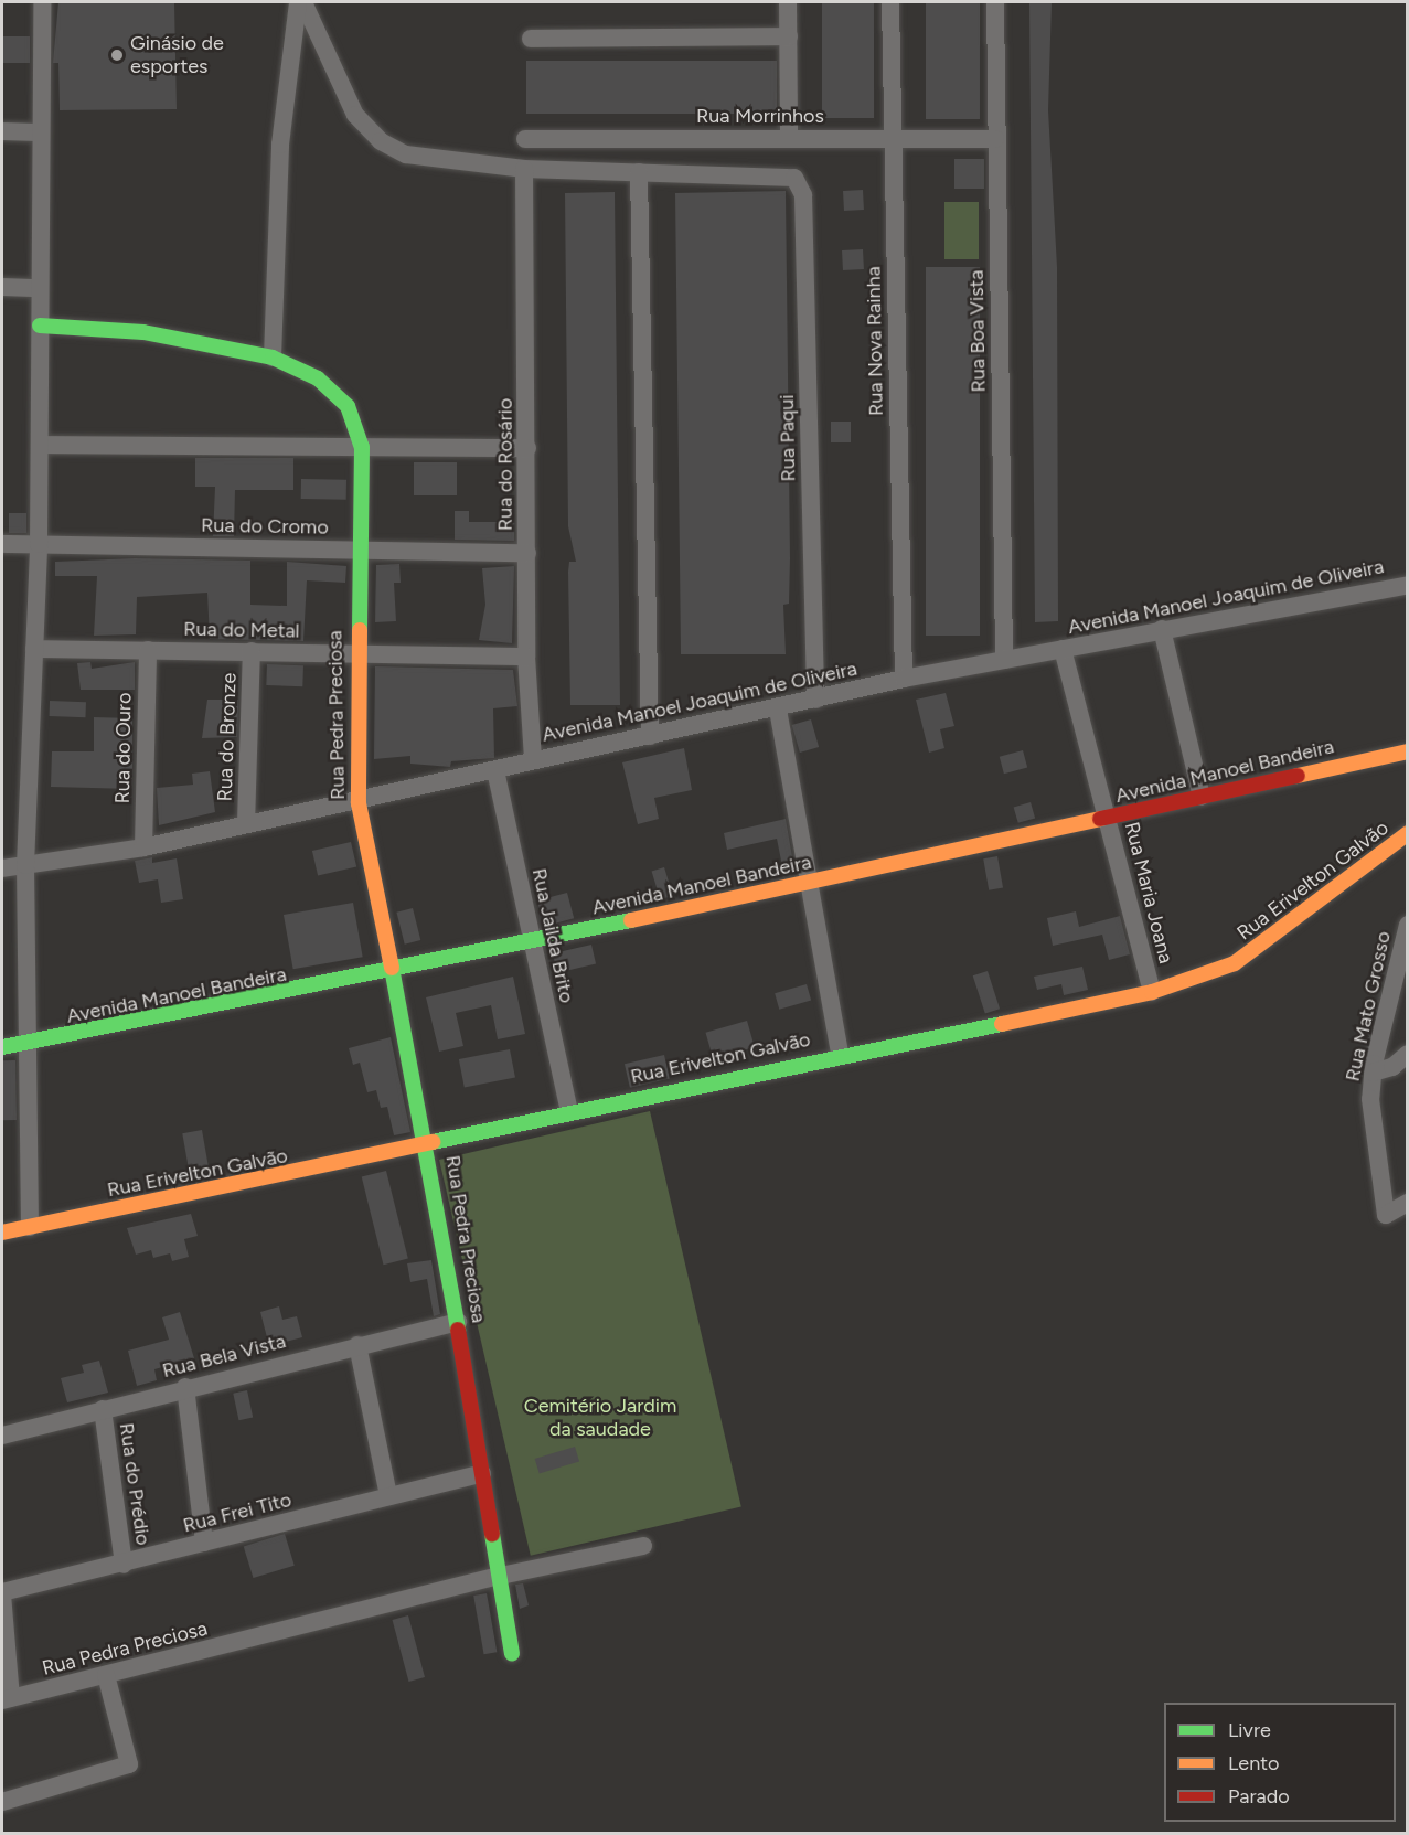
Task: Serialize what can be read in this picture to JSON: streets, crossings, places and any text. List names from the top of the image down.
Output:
{
  "streets": {
    "street": [
      "Rua Morrinhos",
      "Rua Boa Vista",
      "Rua Nova Rainha",
      "Rua Paqui",
      "Rua do Rosário",
      "Rua do Cromo",
      "Avenida Manoel Joaquim de Oliveira",
      "Rua do Metal",
      "Rua Pedra Preciosa",
      "Rua do Bronze",
      "Rua do Ouro",
      "Avenida Manoel Bandeira",
      "Rua Erivelton Galvão",
      "Rua Maria Joana",
      "Rua Jailda Brito",
      "Rua Mato Grosso",
      "Rua Bela Vista",
      "Rua do Prédio",
      "Rua Frei Tito"
    ]
  },
  "crossings": [
    ["Rua Morrinhos", "Rua Boa Vista"],
    ["Rua Morrinhos", "Rua Nova Rainha"],
    ["Rua Boa Vista", "Avenida Manoel Joaquim de Oliveira"],
    ["Rua Nova Rainha", "Avenida Manoel Joaquim de Oliveira"],
    ["Rua Paqui", "Avenida Manoel Joaquim de Oliveira"],
    ["Rua do Rosário", "Rua do Cromo"],
    ["Rua do Rosário", "Avenida Manoel Joaquim de Oliveira"],
    ["Rua do Rosário", "Rua do Metal"],
    ["Rua do Cromo", "Rua Pedra Preciosa"],
    ["Avenida Manoel Joaquim de Oliveira", "Rua Pedra Preciosa"],
    ["Avenida Manoel Joaquim de Oliveira", "Rua do Bronze"],
    ["Avenida Manoel Joaquim de Oliveira", "Rua do Ouro"],
    ["Avenida Manoel Joaquim de Oliveira", "Rua Maria Joana"],
    ["Avenida Manoel Joaquim de Oliveira", "Rua Jailda Brito"],
    ["Rua do Metal", "Rua Pedra Preciosa"],
    ["Rua do Metal", "Rua do Bronze"],
    ["Rua do Metal", "Rua do Ouro"],
    ["Rua Pedra Preciosa", "Avenida Manoel Bandeira"],
    ["Rua Pedra Preciosa", "Rua Erivelton Galvão"],
    ["Rua Pedra Preciosa", "Rua Bela Vista"],
    ["Rua Pedra Preciosa", "Rua Frei Tito"],
    ["Avenida Manoel Bandeira", "Rua Maria Joana"],
    ["Avenida Manoel Bandeira", "Rua Jailda Brito"],
    ["Rua Erivelton Galvão", "Rua Maria Joana"],
    ["Rua Erivelton Galvão", "Rua Jailda Brito"],
    ["Rua Bela Vista", "Rua do Prédio"],
    ["Rua do Prédio", "Rua Frei Tito"]
  ],
  "parks": ["Cemitério Jardim da saudade"],
  "places": ["Ginásio de esportes"],
  "legend": ["Livre", "Lento", "Parado"]
}
